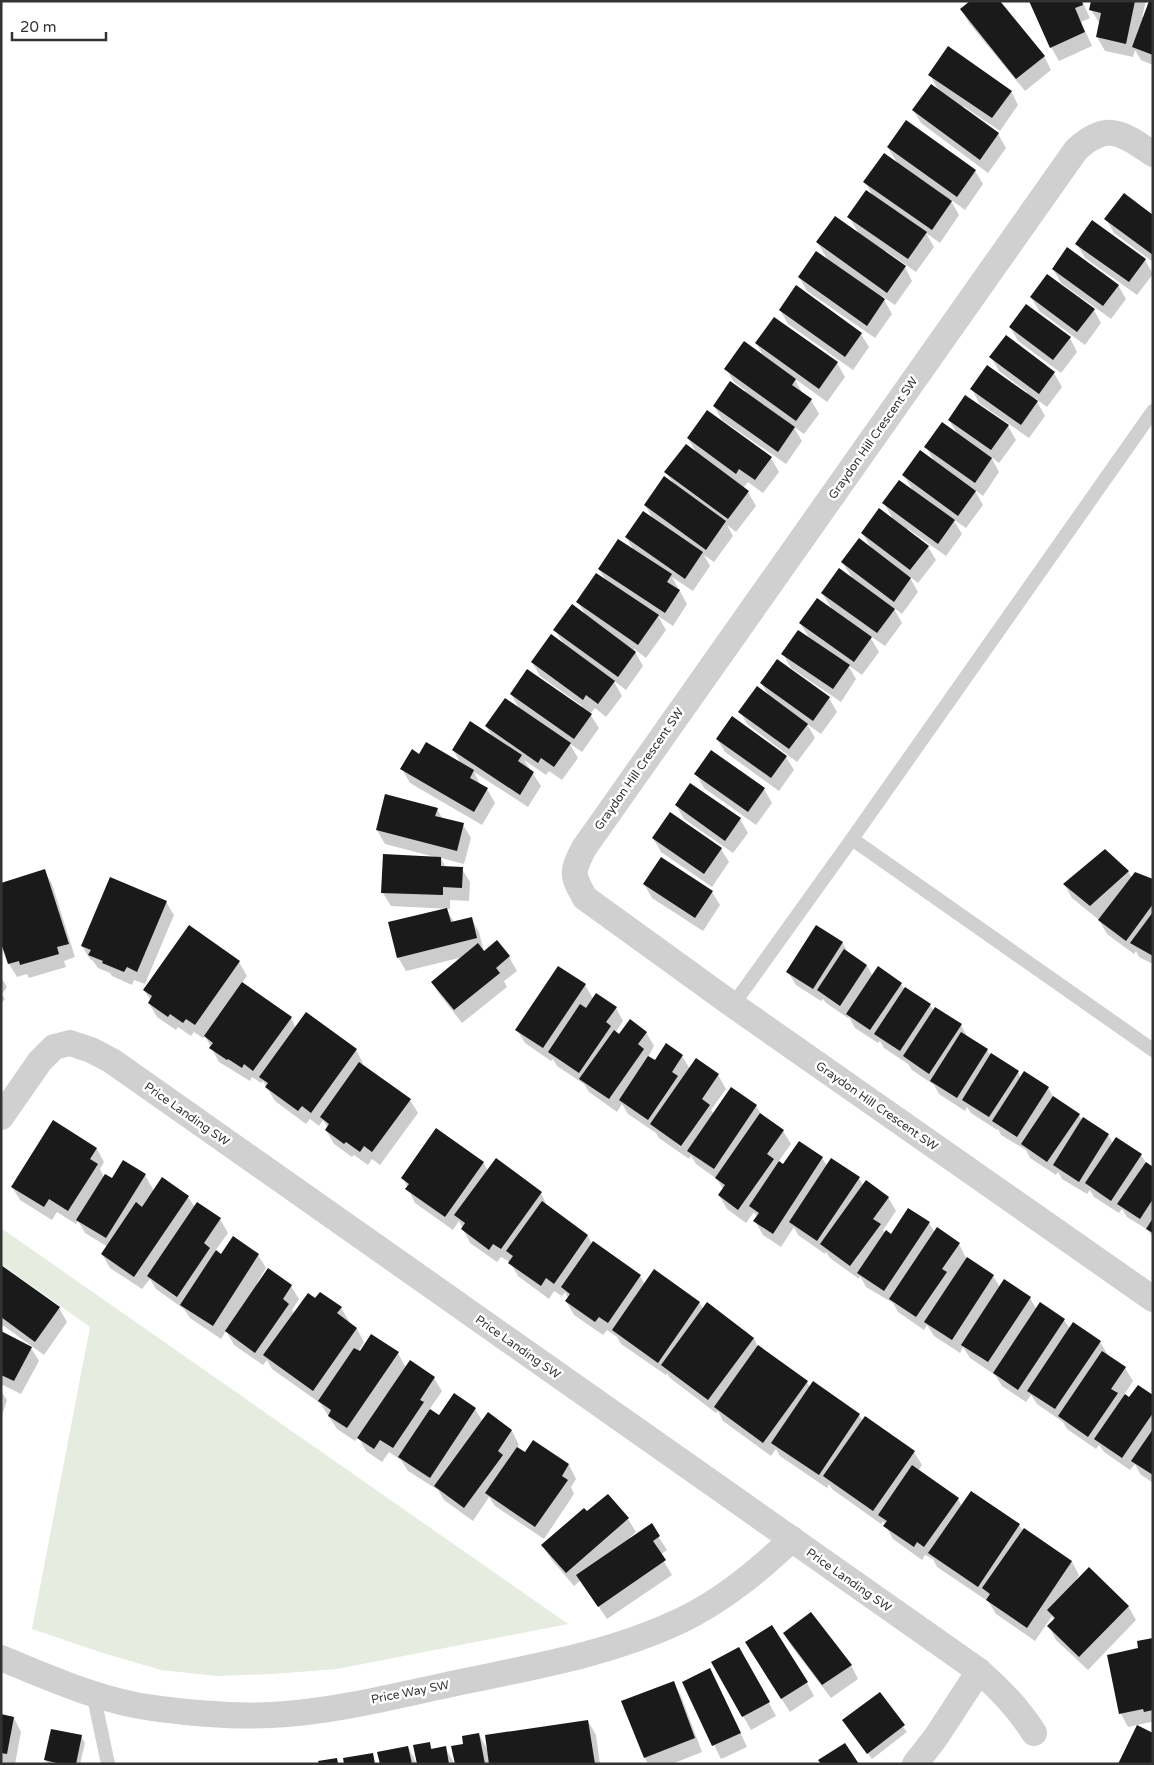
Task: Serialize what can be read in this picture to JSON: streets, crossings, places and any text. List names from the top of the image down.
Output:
{
  "streets": {
    "street": ["Graydon Hill Crescent SW", "Price Landing SW", "Price Way SW"]
  },
  "crossings": [
    ["Price Landing SW", "Price Way SW"]
  ],
  "scale_bar": "20 m"
}
